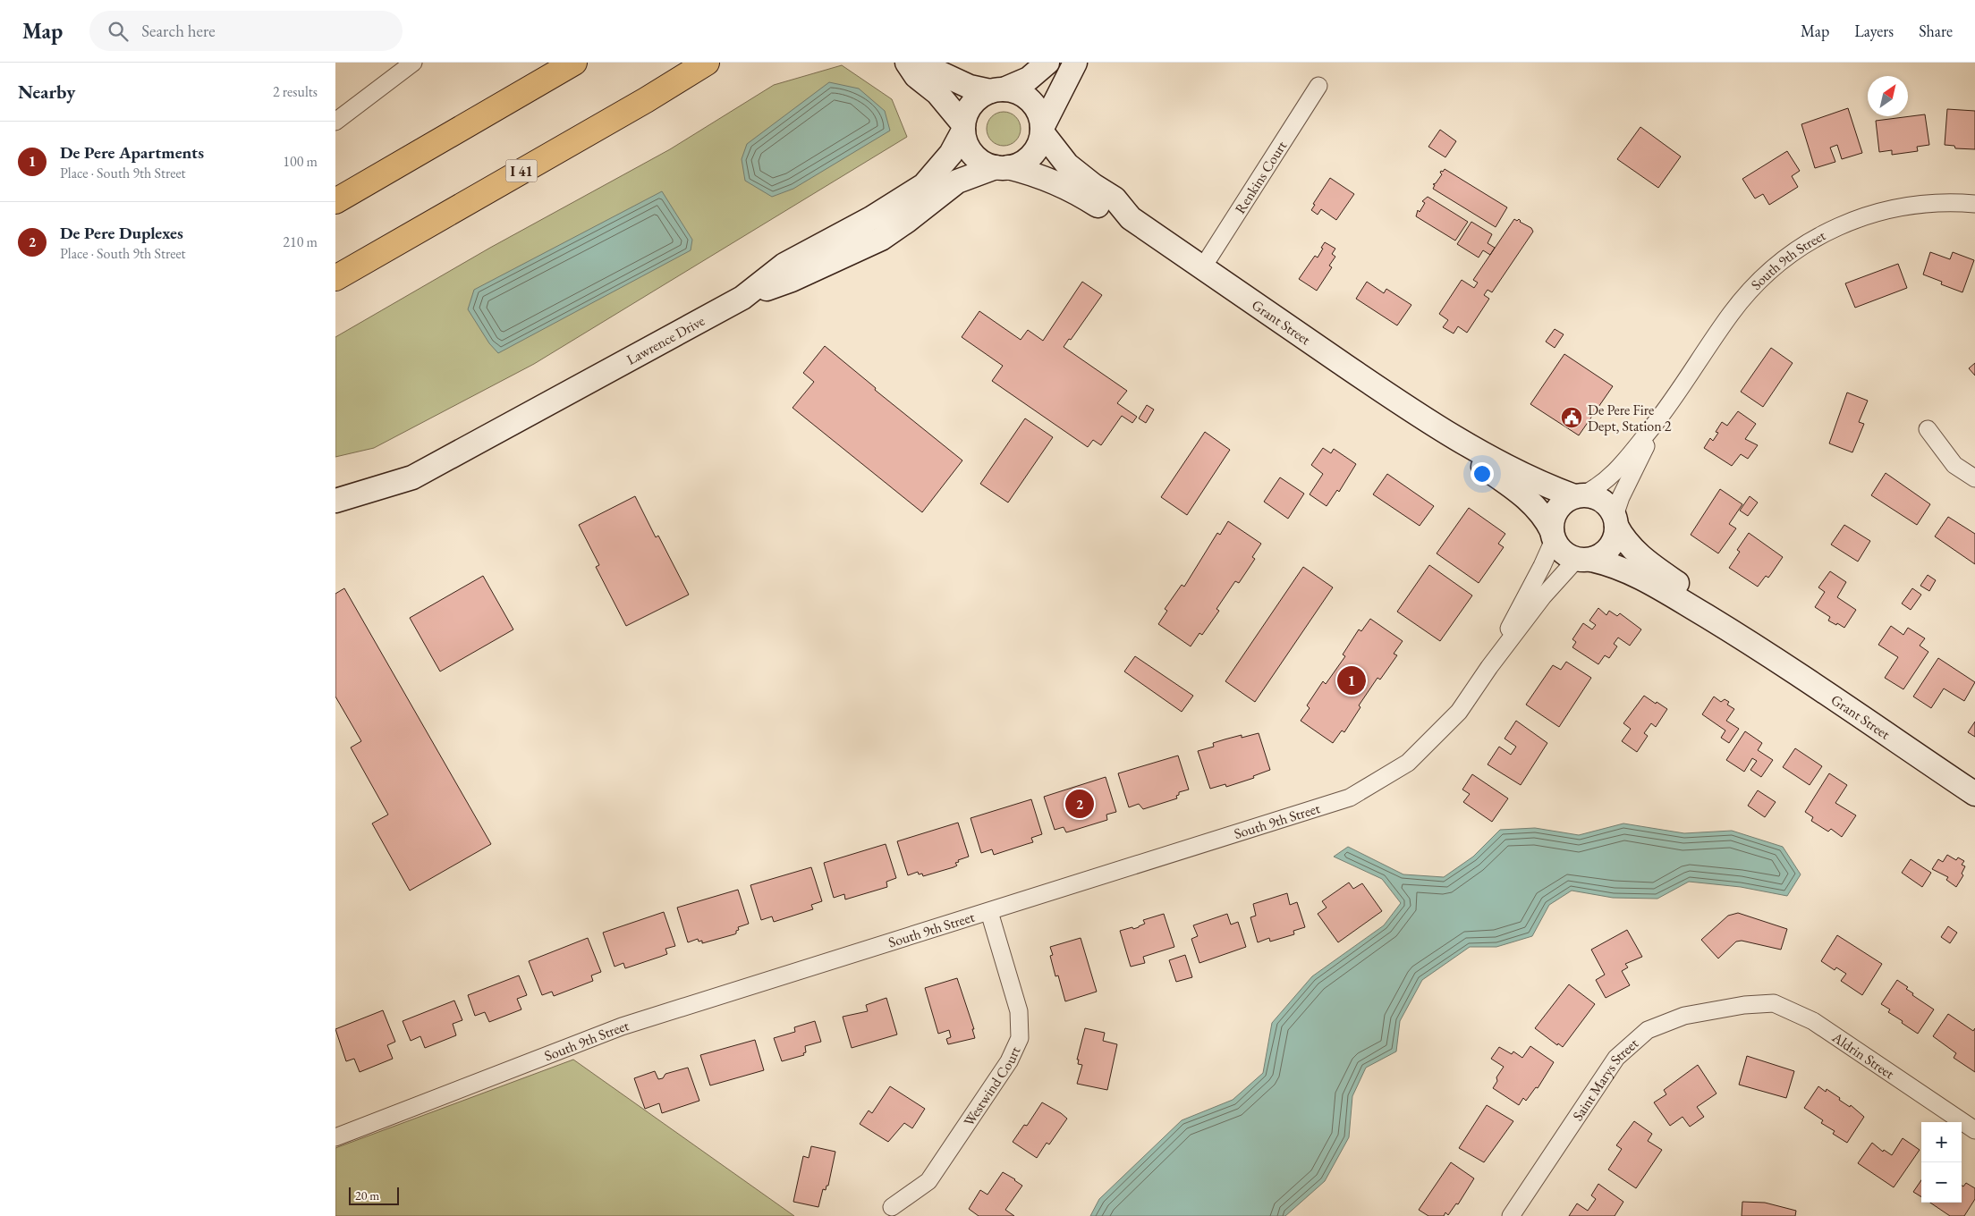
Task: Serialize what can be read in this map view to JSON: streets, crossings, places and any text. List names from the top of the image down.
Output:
{
  "streets": {
    "highway": ["I 41"],
    "street": [
      "Renkins Court",
      "South 9th Street",
      "Grant Street",
      "Lawrence Drive",
      "Aldrin Street",
      "Saint Marys Street",
      "Westwind Court"
    ]
  },
  "crossings": [
    ["Renkins Court", "Grant Street"],
    ["South 9th Street", "Grant Street"],
    ["South 9th Street", "Westwind Court"],
    ["Grant Street", "Lawrence Drive"],
    ["Aldrin Street", "Saint Marys Street"]
  ],
  "places": {
    "public building": ["De Pere Fire Dept, Station 2"]
  },
  "scale_bar": "20 m",
  "north": "top right",
  "page": {
    "header": "Map",
    "search": "Search here",
    "nav": ["Map", "Layers", "Share"],
    "heading": ["Nearby", "2 results"],
    "list": [
      {
        "mark": "1",
        "name": "De Pere Apartments",
        "note": "Place · South 9th Street",
        "value": "100 m"
      },
      {
        "mark": "2",
        "name": "De Pere Duplexes",
        "note": "Place · South 9th Street",
        "value": "210 m"
      }
    ],
    "pins": ["1", "2"],
    "map_buttons": ["+", "−"],
    "scale": "20 m"
  }
}
